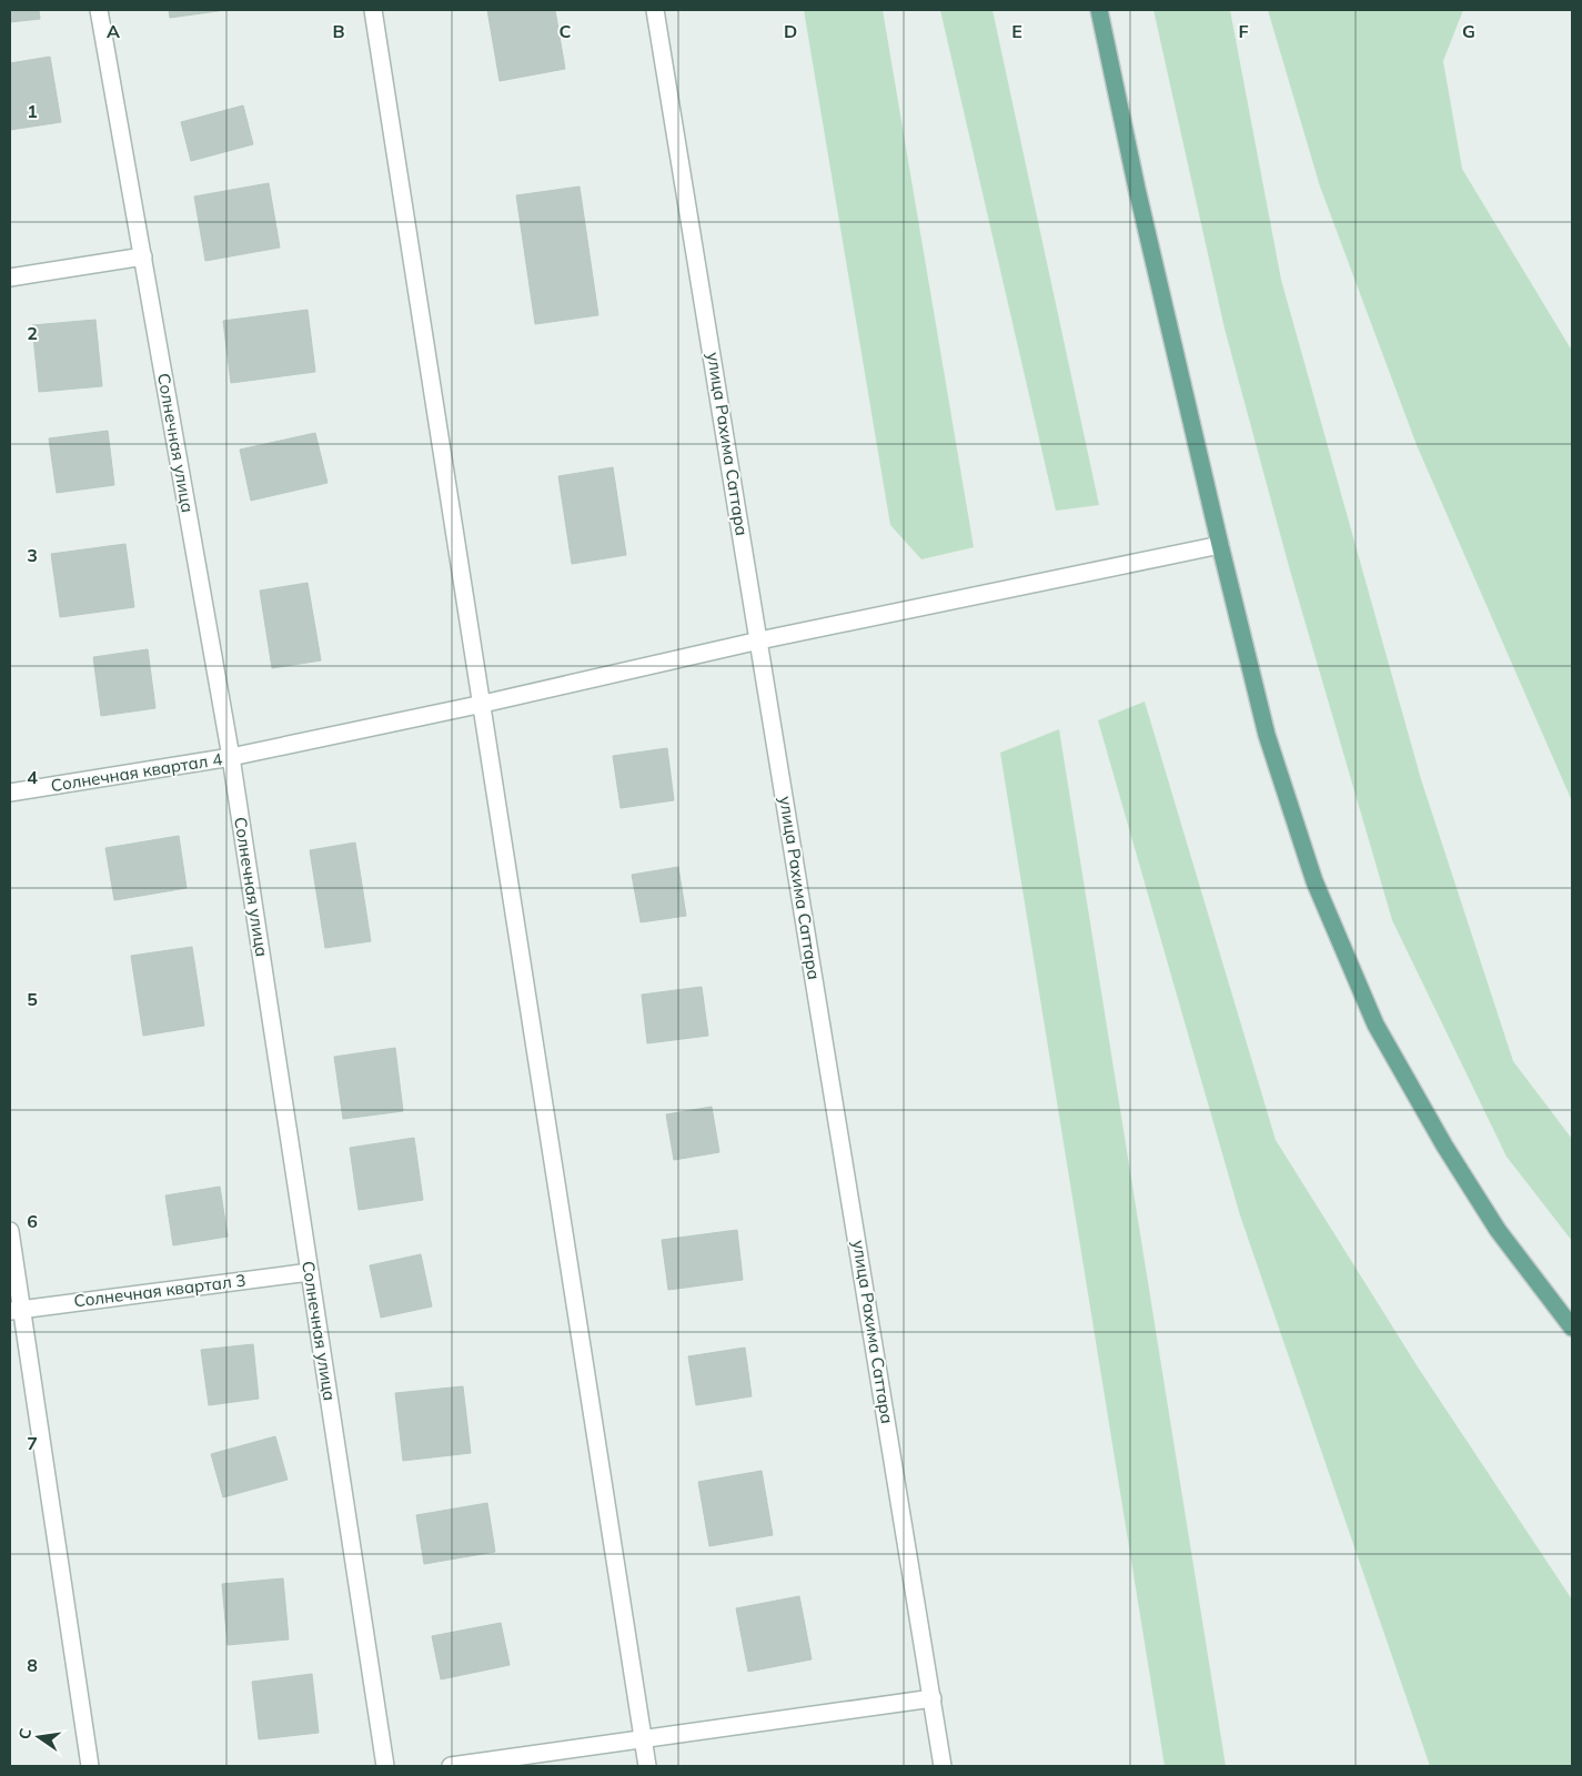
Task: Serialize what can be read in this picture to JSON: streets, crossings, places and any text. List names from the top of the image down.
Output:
{
  "streets": {
    "street": [
      "Солнечная улица",
      "улица Рахима Саттара",
      "Солнечная квартал 4",
      "Солнечная квартал 3"
    ]
  },
  "crossings": [
    ["Солнечная улица", "Солнечная квартал 4"],
    ["Солнечная улица", "Солнечная квартал 3"],
    ["улица Рахима Саттара", "Солнечная квартал 4"]
  ],
  "north": "left",
  "grid": {
    "columns": [
      "A",
      "B",
      "C",
      "D",
      "E",
      "F",
      "G"
    ],
    "rows": [
      "1",
      "2",
      "3",
      "4",
      "5",
      "6",
      "7",
      "8"
    ]
  }
}
